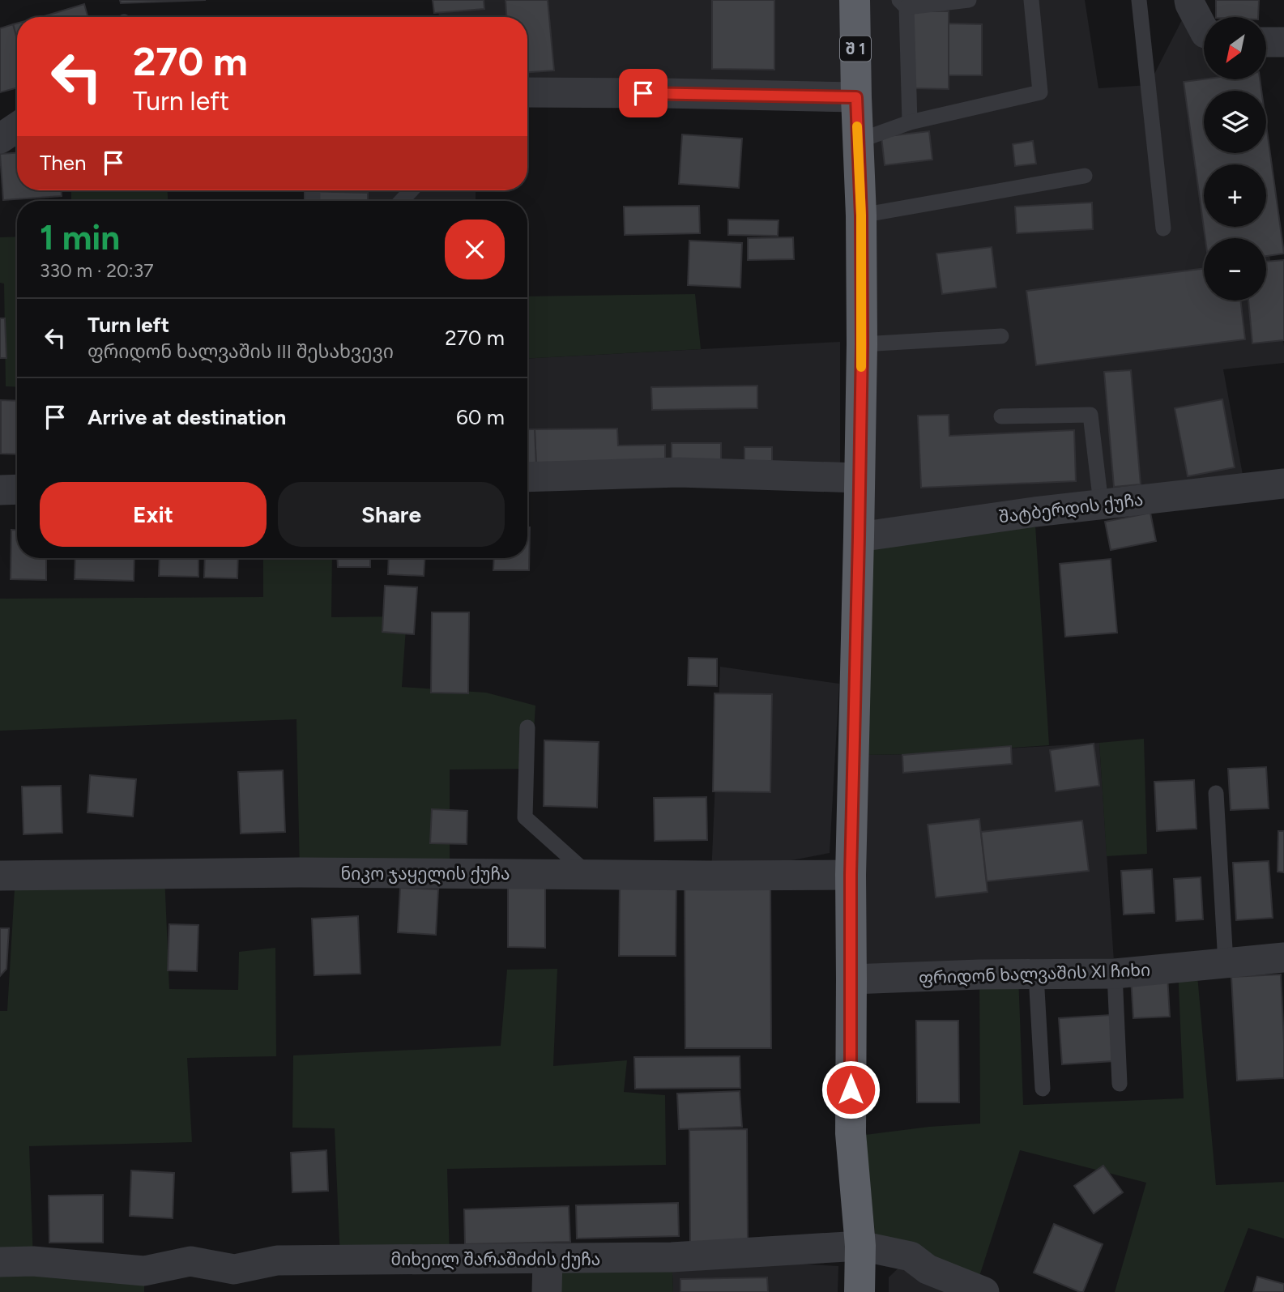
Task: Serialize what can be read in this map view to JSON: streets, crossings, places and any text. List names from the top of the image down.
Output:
{
  "streets": {
    "highway": ["შ 1"],
    "street": [
      "შატბერდის ქუჩა",
      "ნიკო ჯაყელის ქუჩა",
      "ფრიდონ ხალვაშის XI ჩიხი",
      "მიხეილ შარაშიძის ქუჩა"
    ]
  },
  "crossings": [
    ["შ 1", "შატბერდის ქუჩა"],
    ["შ 1", "ნიკო ჯაყელის ქუჩა"],
    ["შ 1", "ფრიდონ ხალვაშის XI ჩიხი"],
    ["შ 1", "მიხეილ შარაშიძის ქუჩა"]
  ],
  "north": "bottom left",
  "page": {
    "map_buttons": ["+", "−"],
    "turn": ["270 m", "Turn left"],
    "then": "Then",
    "heading": ["1 min", "330 m · 20:37"],
    "list": [
      {
        "name": "Turn left",
        "note": "ფრიდონ ხალვაშის III შესახვევი",
        "value": "270 m"
      },
      {
        "name": "Arrive at destination",
        "value": "60 m"
      }
    ],
    "buttons": ["Exit", "Share"]
  }
}
